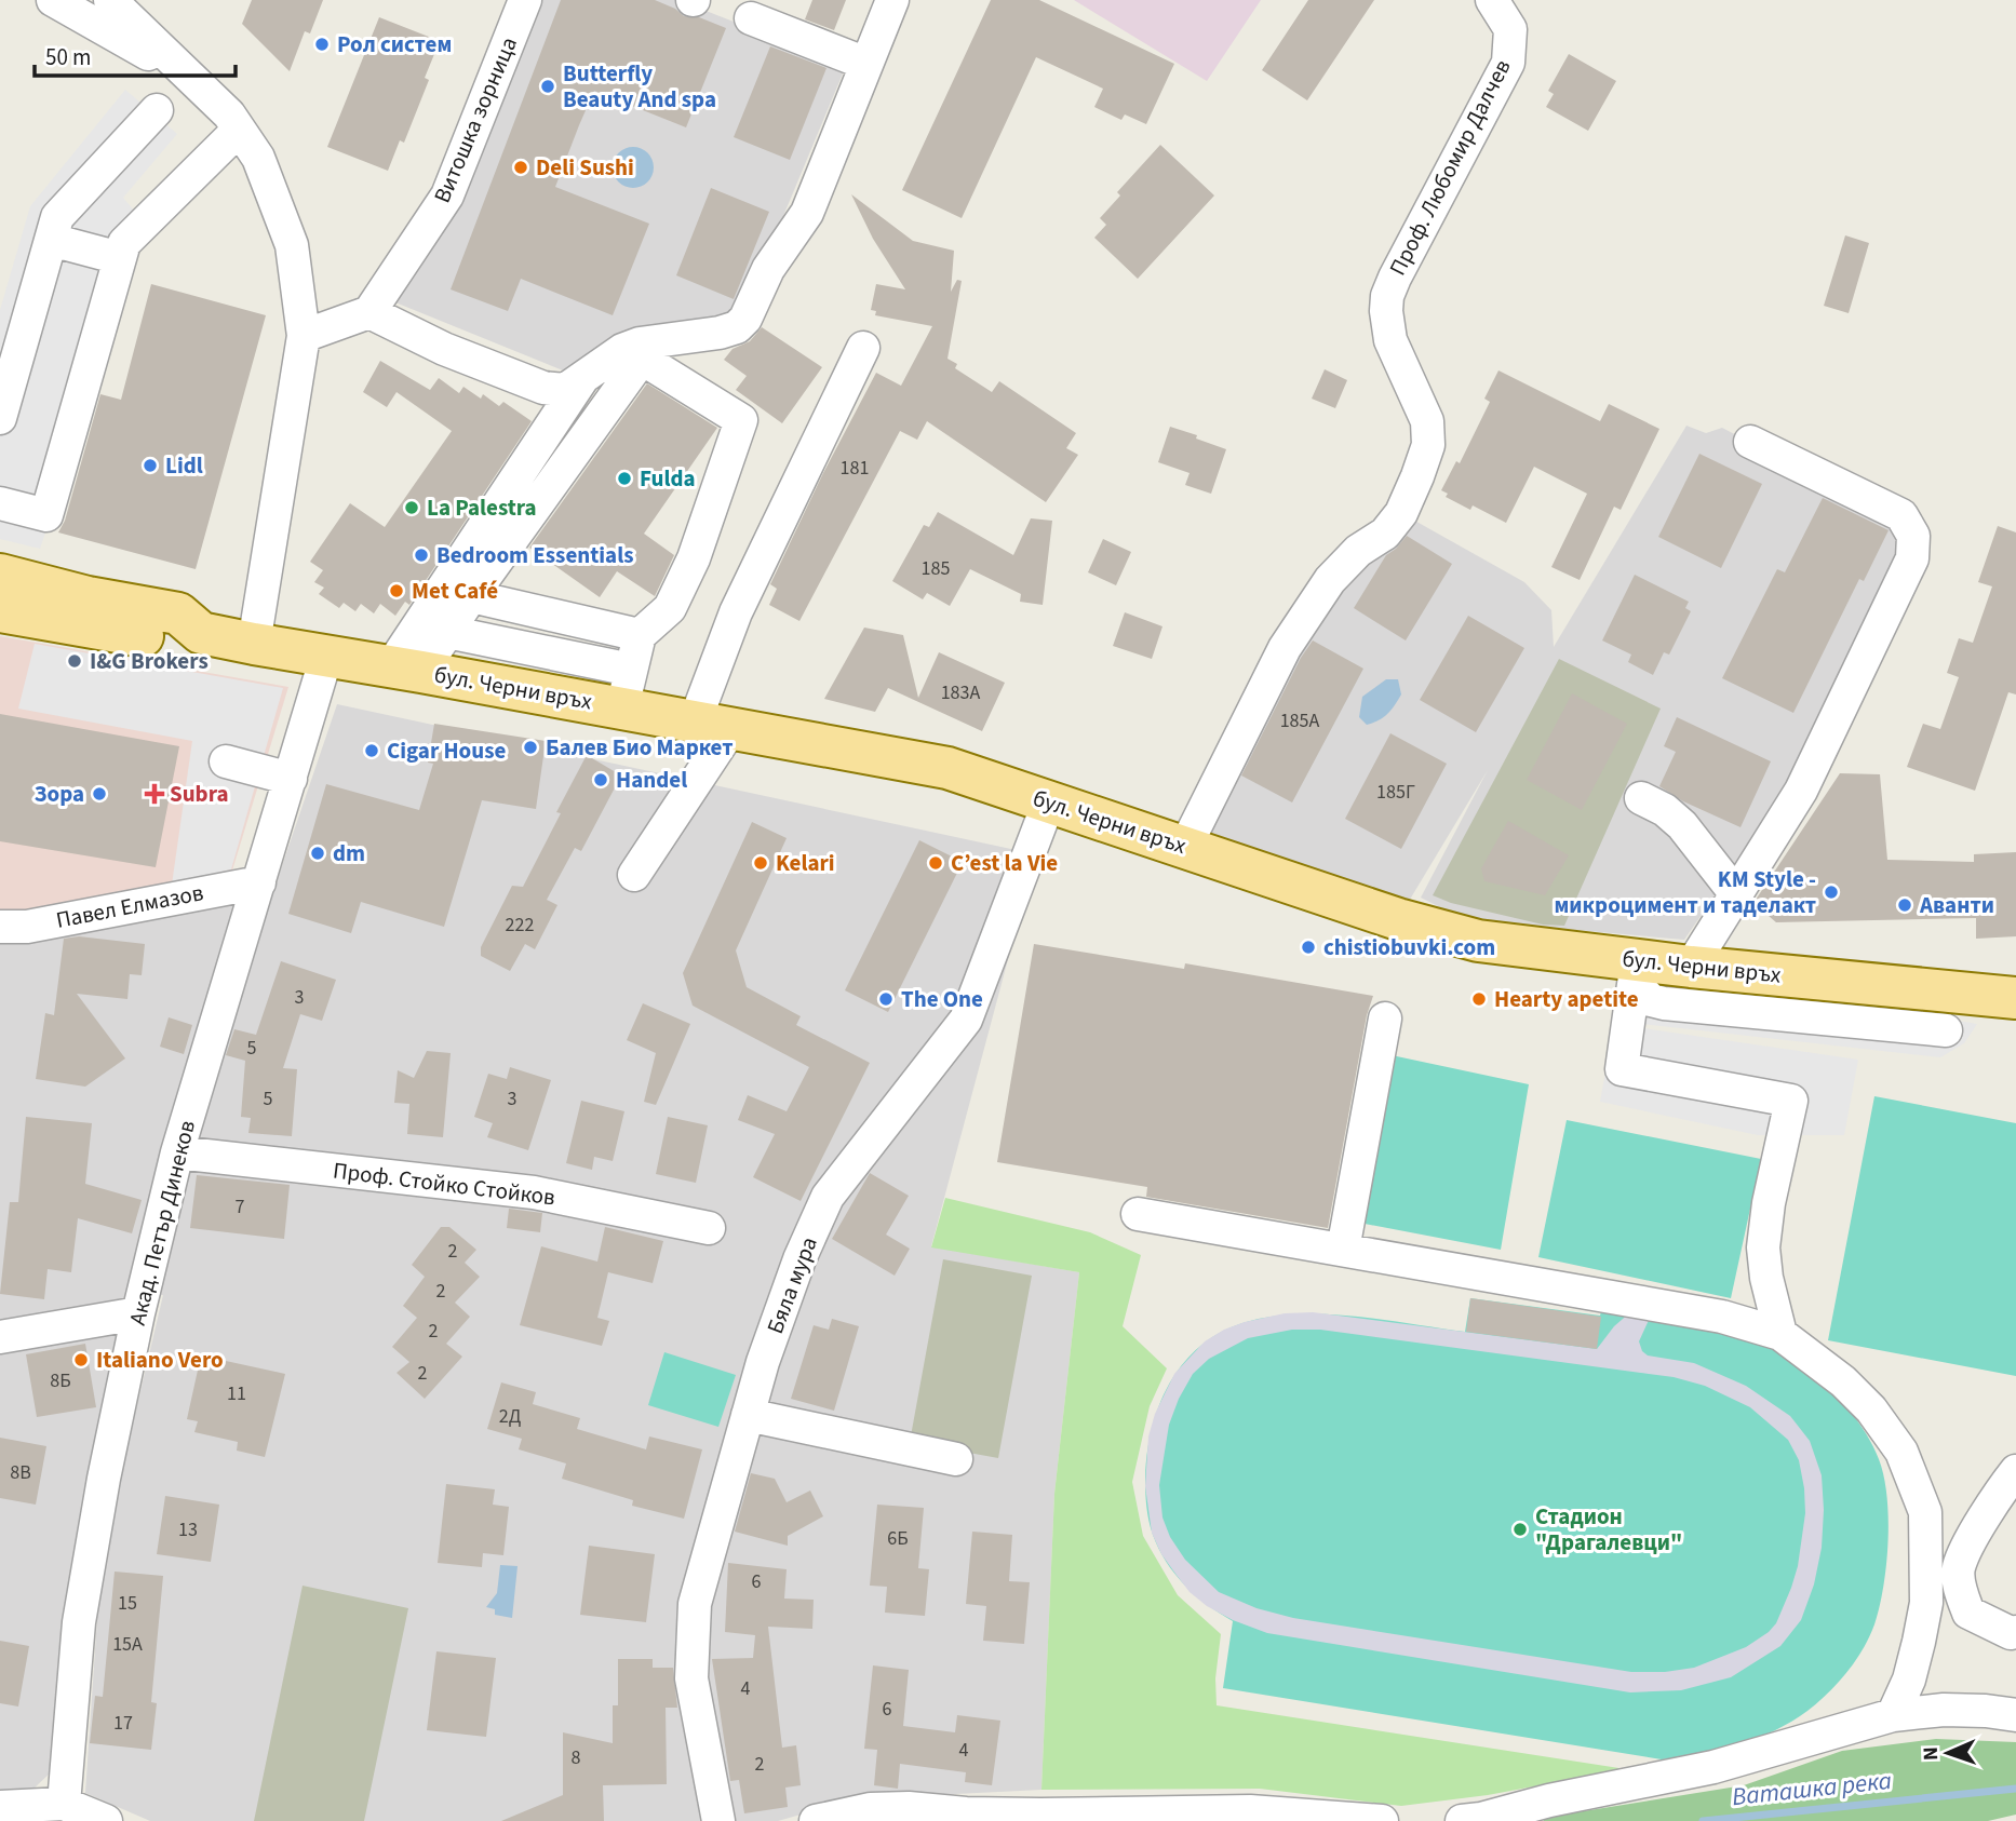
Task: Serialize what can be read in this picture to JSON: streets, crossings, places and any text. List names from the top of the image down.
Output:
{
  "streets": {
    "main road": ["бул. Черни връх"],
    "street": [
      "Витошка зорница",
      "Проф. Любомир Далчев",
      "Павел Елмазов",
      "Проф. Стойко Стойков",
      "Акад. Петър Динеков",
      "Бяла мура"
    ]
  },
  "crossings": [
    ["Проф. Любомир Далчев", "бул. Черни връх"],
    ["бул. Черни връх", "Акад. Петър Динеков"],
    ["бул. Черни връх", "Бяла мура"],
    ["Павел Елмазов", "Акад. Петър Динеков"],
    ["Проф. Стойко Стойков", "Акад. Петър Динеков"]
  ],
  "water": ["Ваташка река"],
  "places": {
    "other": [
      "Рол систем",
      "Butterfly Beauty And spa",
      "Deli Sushi",
      "Lidl",
      "Fulda",
      "La Palestra",
      "Bedroom Essentials",
      "Met Café",
      "I&G Brokers",
      "Балев Био Маркет",
      "Cigar House",
      "Handel",
      "Зора",
      "dm",
      "Kelari",
      "C’est la Vie",
      "KM Style - микроцимент и таделакт",
      "Аванти",
      "chistiobuvki.com",
      "The One",
      "Hearty apetite",
      "Italiano Vero",
      "Стадион \"Драгалевци\""
    ],
    "health": ["Subra"]
  },
  "house_numbers": [
    "181",
    "185",
    "183А",
    "185А",
    "185Г",
    "222",
    "3",
    "5",
    "5",
    "3",
    "7",
    "2",
    "2",
    "2",
    "2",
    "8Б",
    "11",
    "2Д",
    "8В",
    "13",
    "6Б",
    "6",
    "15",
    "15А",
    "4",
    "6",
    "17",
    "4",
    "8",
    "2"
  ],
  "scale_bar": "50 m",
  "north": "left"
}
